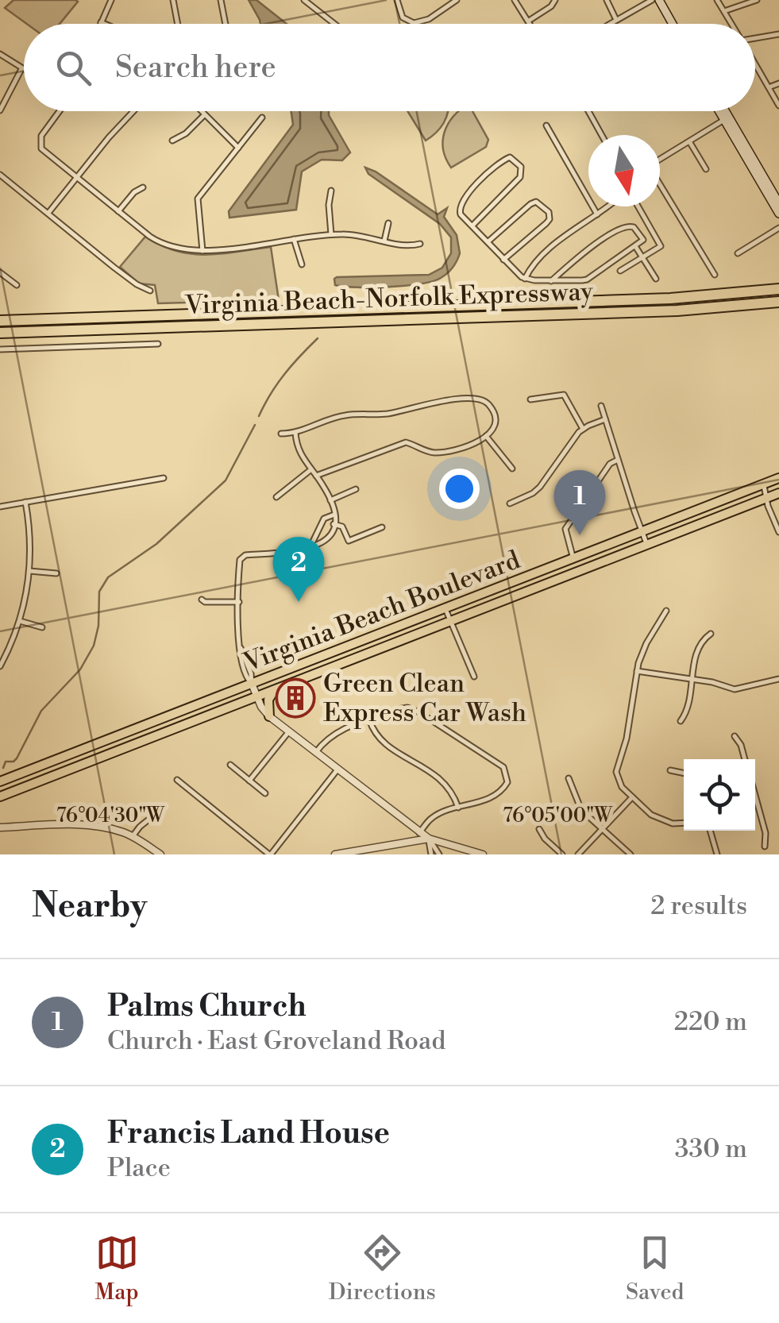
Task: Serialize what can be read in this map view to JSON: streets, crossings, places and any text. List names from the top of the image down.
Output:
{
  "streets": {
    "highway": ["Virginia Beach-Norfolk Expressway"],
    "main road": ["Virginia Beach Boulevard"]
  },
  "places": {
    "building": ["Green Clean Express Car Wash"]
  },
  "north": "bottom",
  "page": {
    "search": "Search here",
    "pins": ["1", "2"],
    "heading": ["Nearby", "2 results"],
    "list": [
      {
        "mark": "1",
        "name": "Palms Church",
        "note": "Church · East Groveland Road",
        "value": "220 m"
      },
      {
        "mark": "2",
        "name": "Francis Land House",
        "note": "Place",
        "value": "330 m"
      }
    ],
    "nav": ["Map", "Directions", "Saved"]
  },
  "coordinates": ["76°04'30\"W", "76°05'00\"W"]
}
